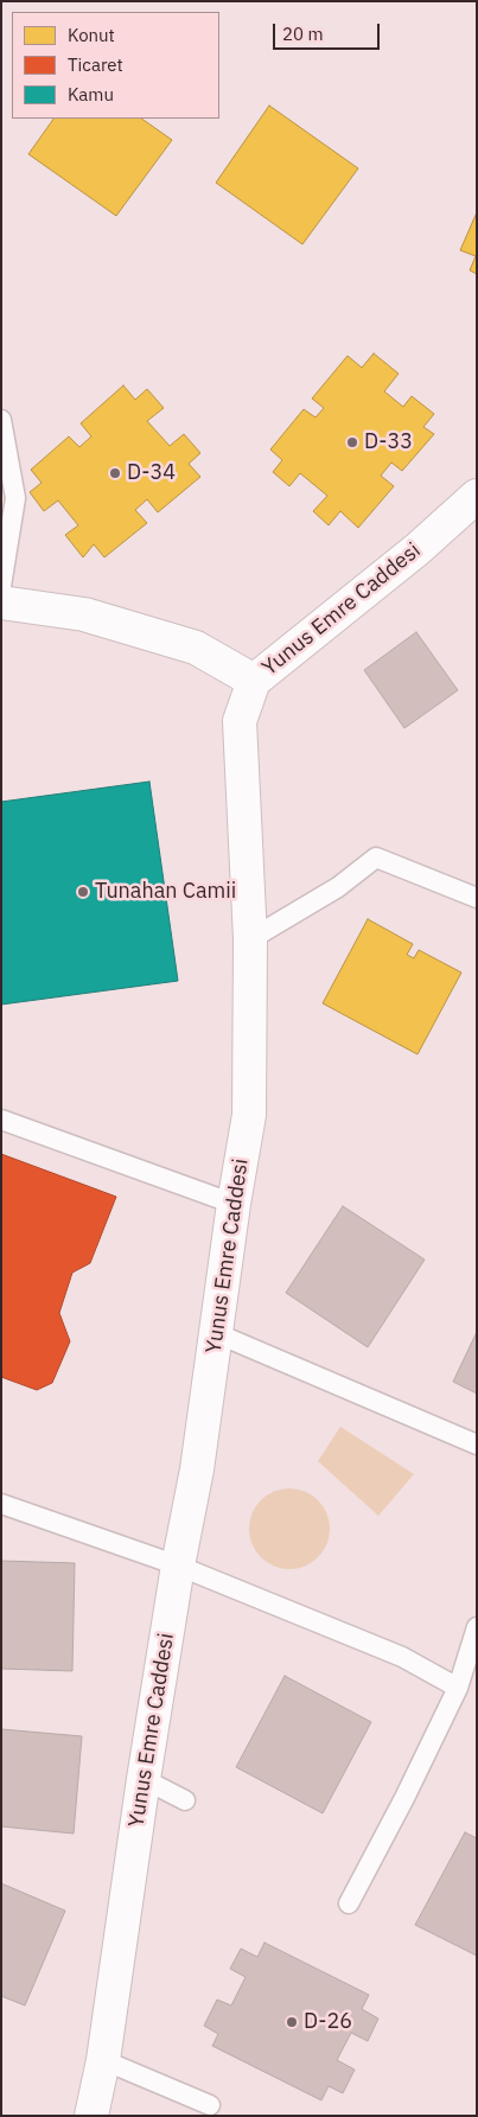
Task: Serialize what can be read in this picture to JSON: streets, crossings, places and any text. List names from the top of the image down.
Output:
{
  "streets": {
    "street": ["Yunus Emre Caddesi"]
  },
  "places": [
    "D-33",
    "D-34",
    "Tunahan Camii",
    "D-26"
  ],
  "legend": ["Konut", "Ticaret", "Kamu"],
  "scale_bar": "20 m"
}
